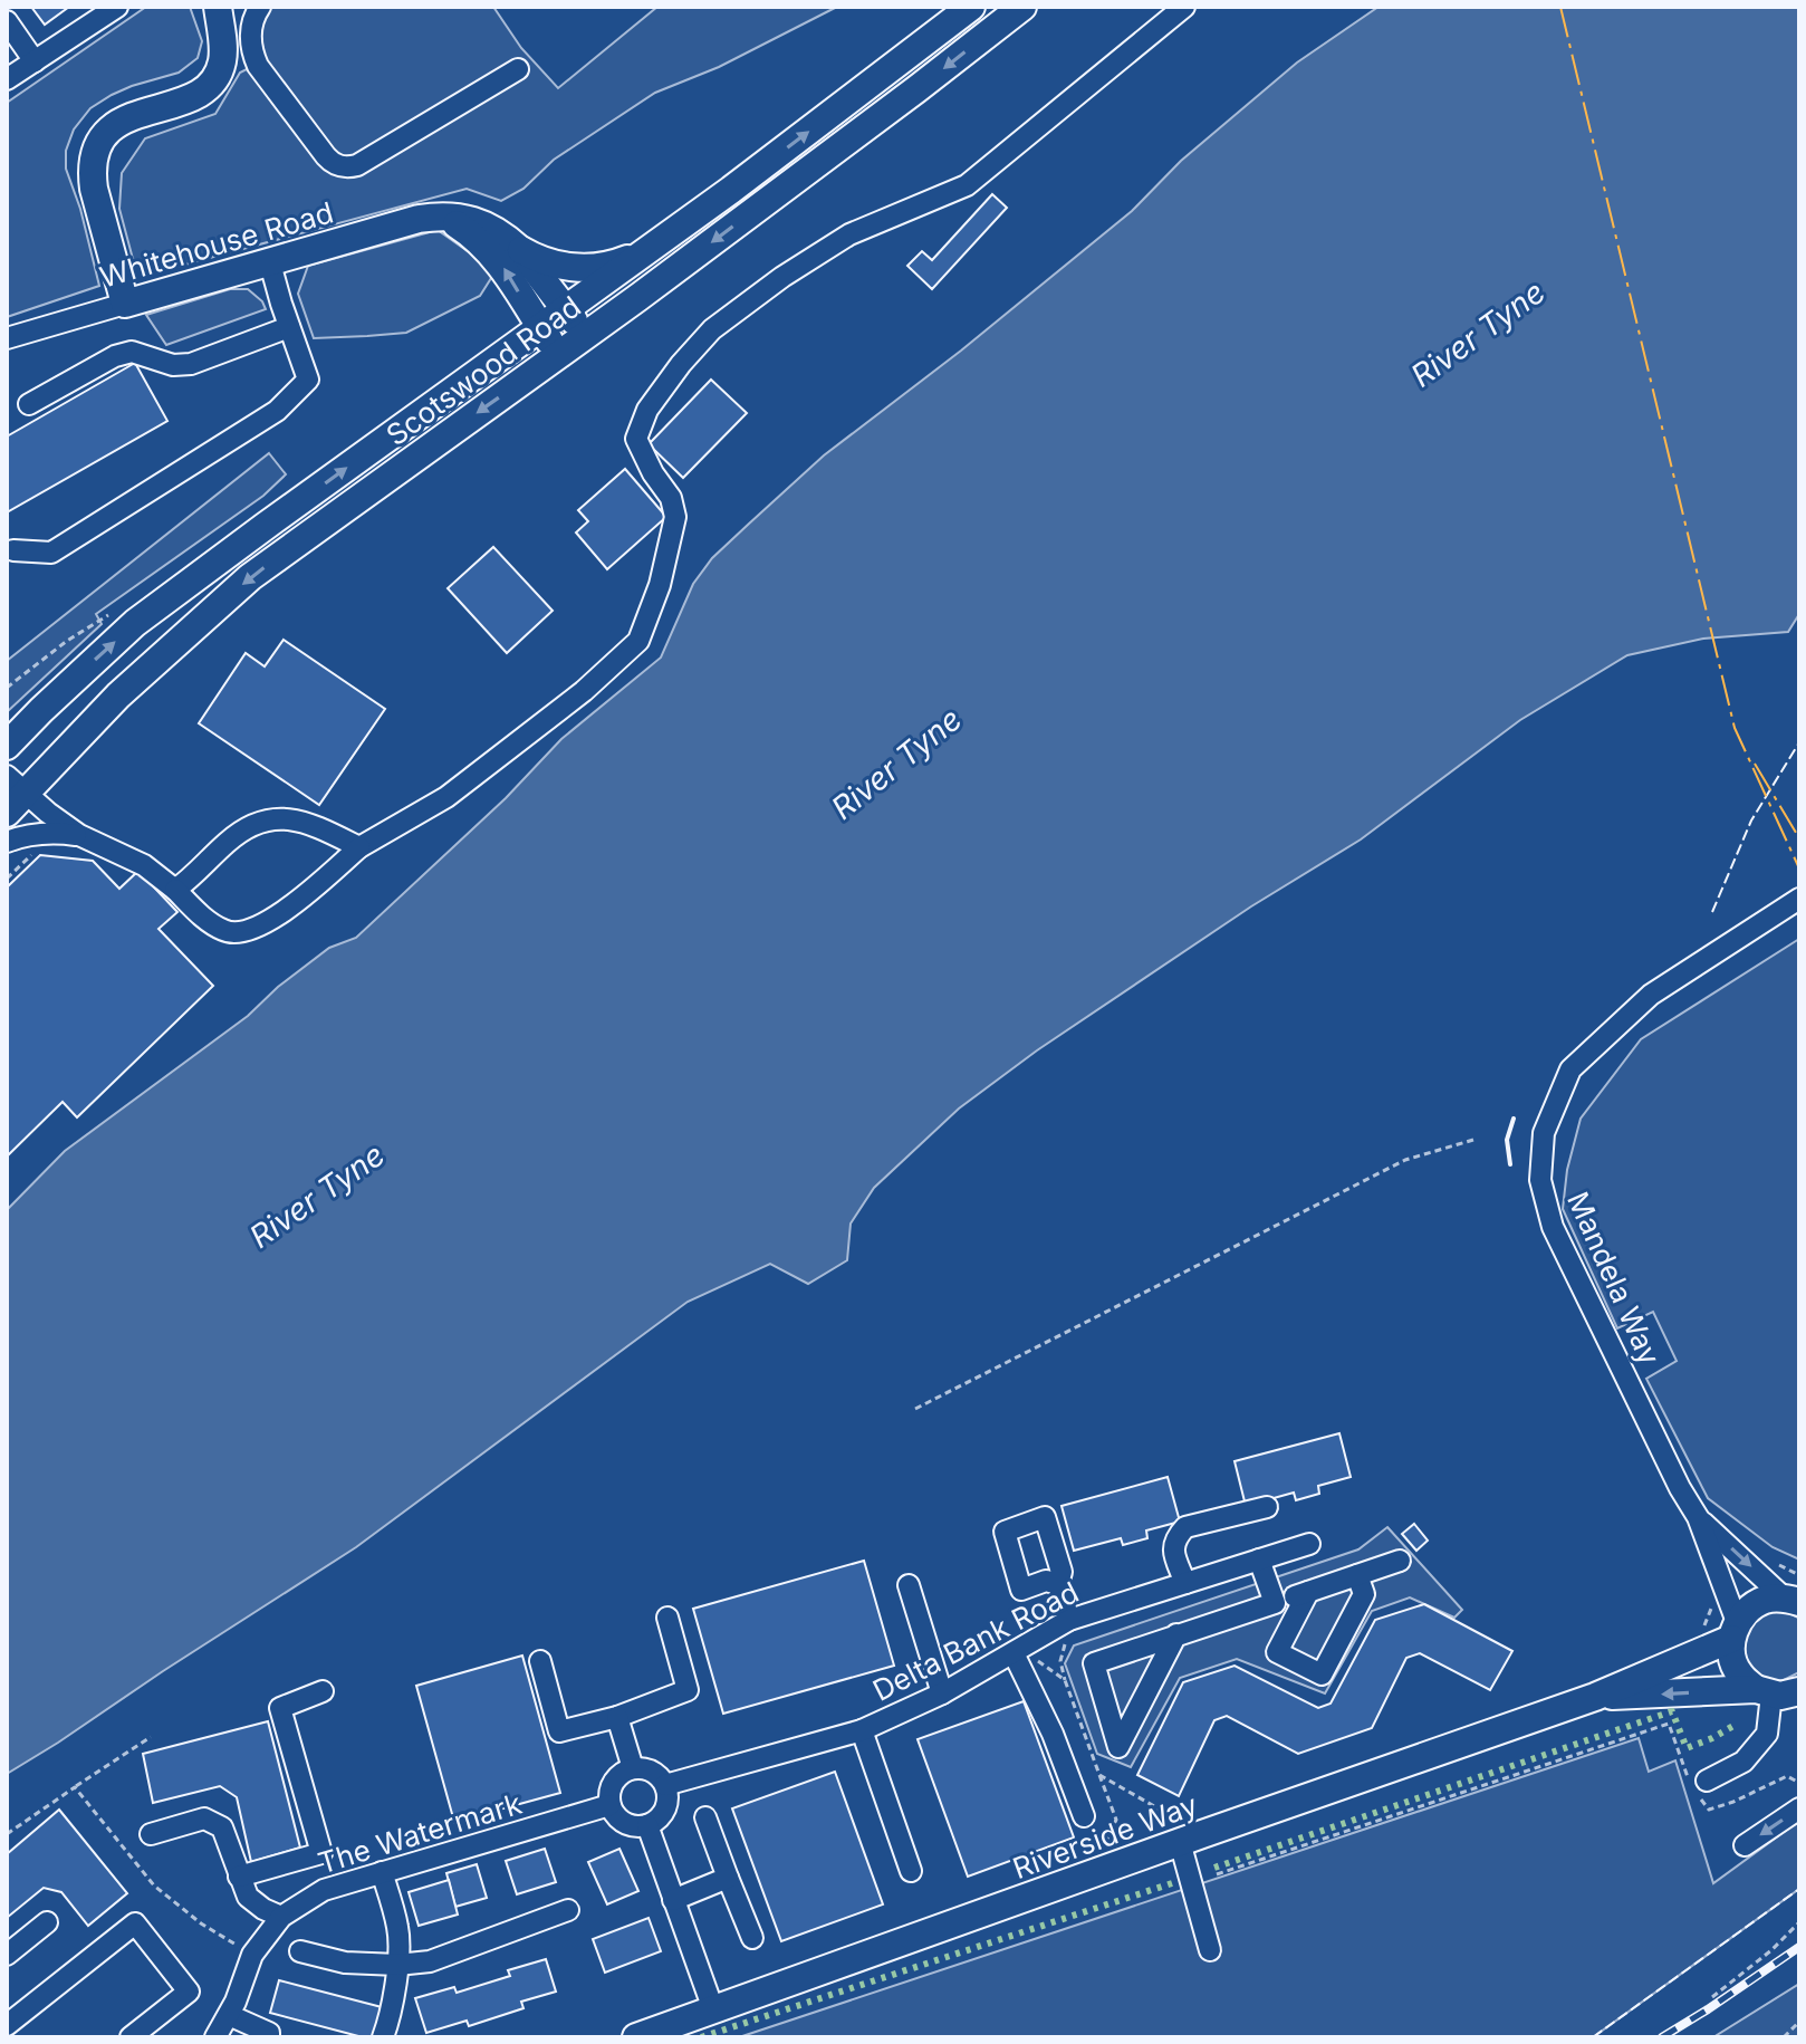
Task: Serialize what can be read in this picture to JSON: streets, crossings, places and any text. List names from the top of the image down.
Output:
{
  "streets": {
    "main road": ["Whitehouse Road", "Scotswood Road", "Riverside Way"],
    "street": ["Mandela Way", "Delta Bank Road", "The Watermark"]
  },
  "crossings": [
    ["Whitehouse Road", "Scotswood Road"],
    ["Delta Bank Road", "The Watermark"]
  ],
  "water": ["River Tyne"]
}
